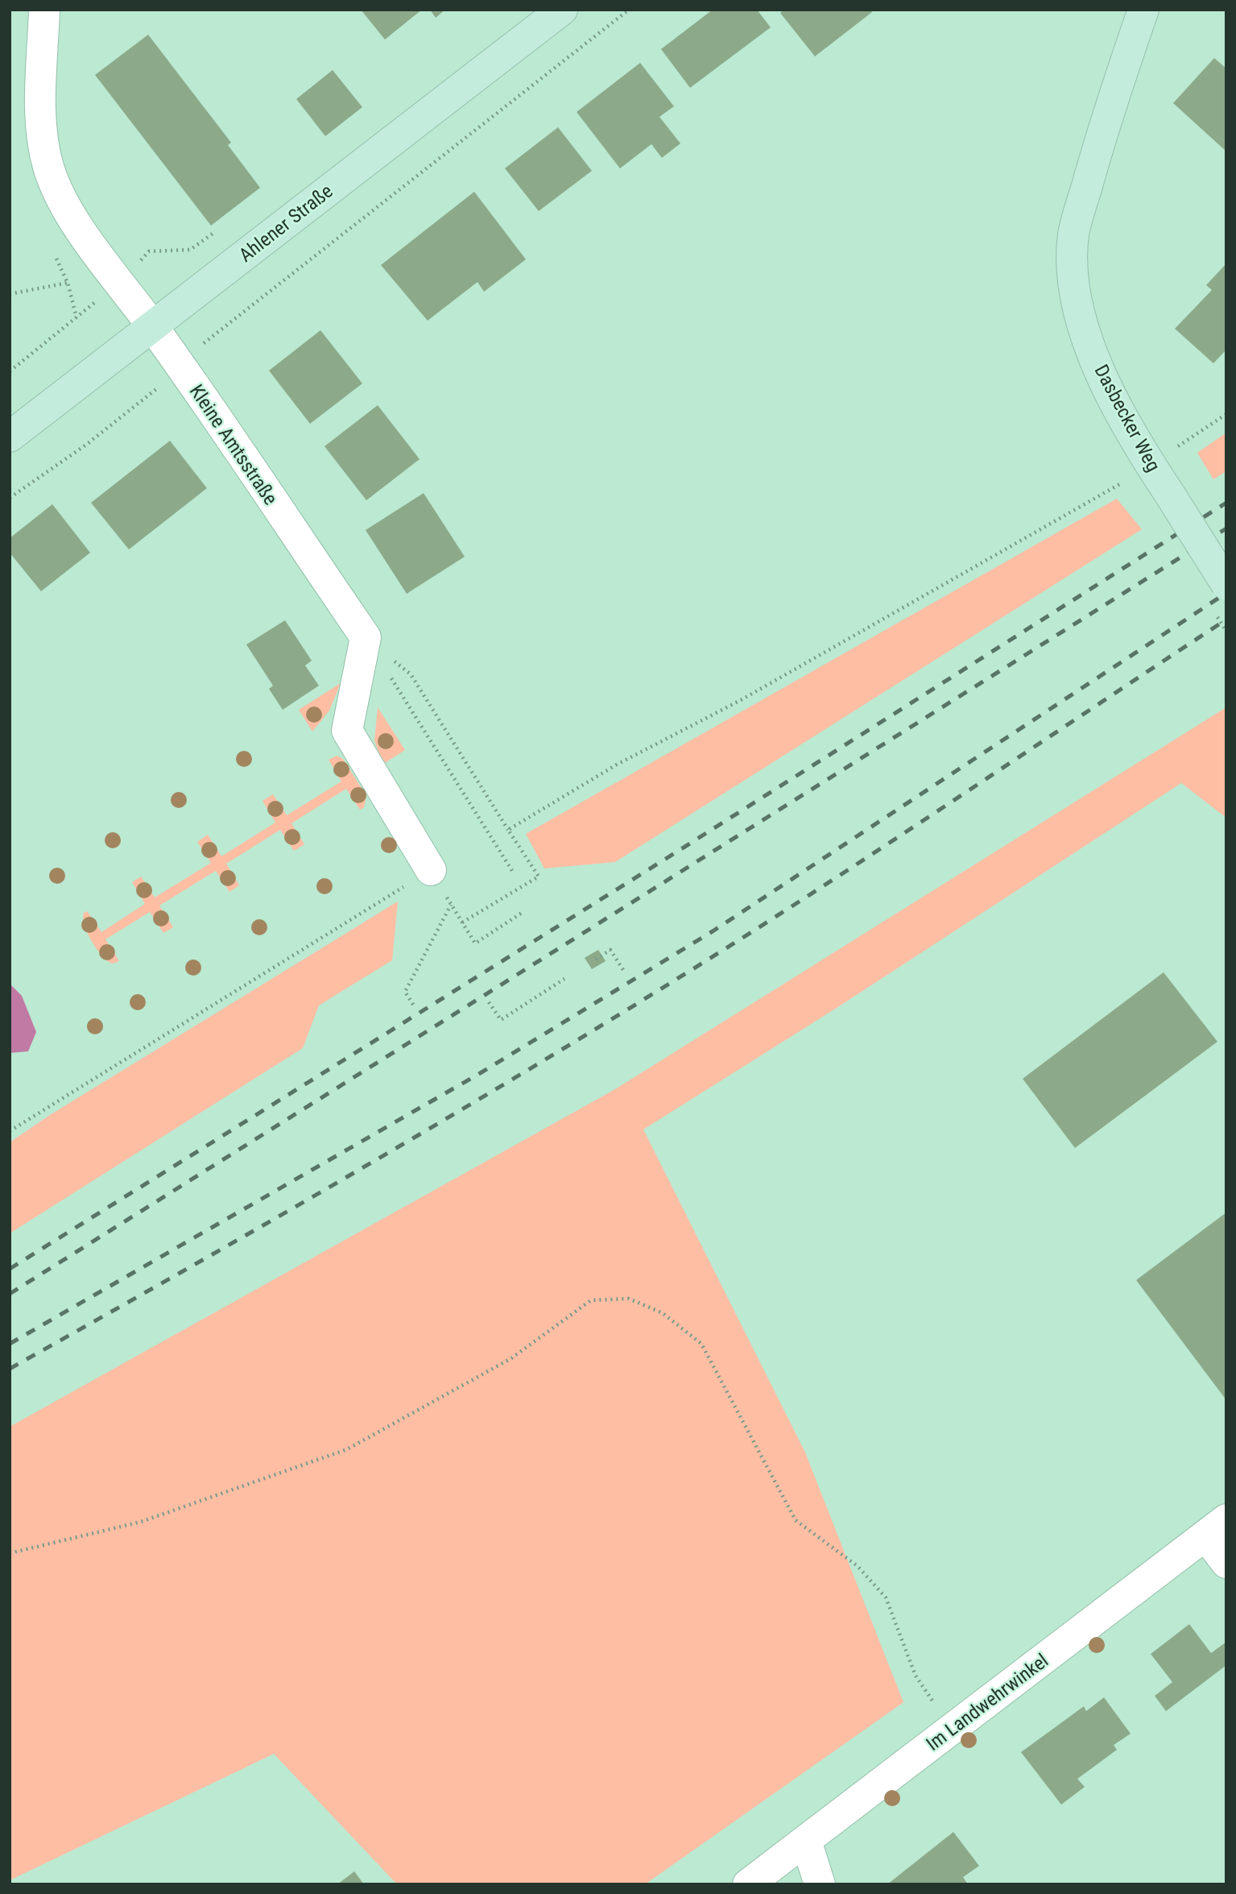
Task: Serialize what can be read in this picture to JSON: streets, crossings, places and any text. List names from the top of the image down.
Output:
{
  "streets": {
    "main road": ["Ahlener Straße", "Dasbecker Weg"],
    "street": ["Kleine Amtsstraße", "Im Landwehrwinkel"]
  },
  "crossings": [
    ["Ahlener Straße", "Kleine Amtsstraße"]
  ]
}
